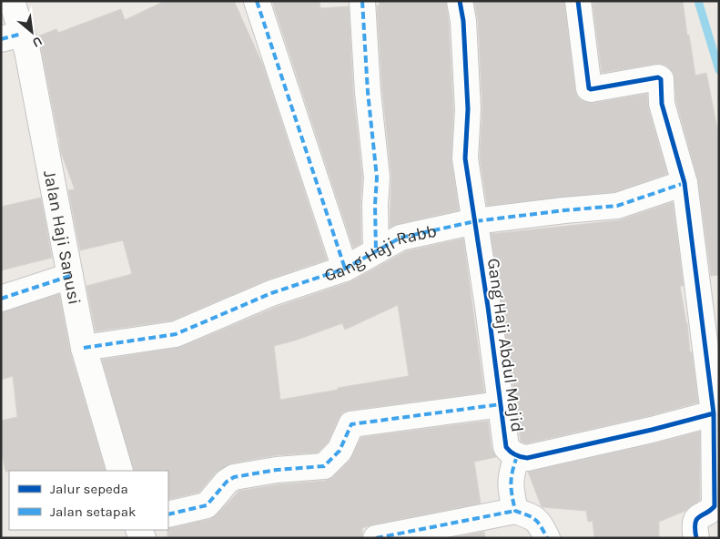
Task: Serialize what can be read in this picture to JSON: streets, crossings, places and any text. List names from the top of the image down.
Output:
{
  "streets": {
    "street": ["Jalan Haji Sanusi", "Gang Haji Rabb", "Gang Haji Abdul Majid"]
  },
  "crossings": [
    ["Jalan Haji Sanusi", "Gang Haji Rabb"],
    ["Gang Haji Rabb", "Gang Haji Abdul Majid"]
  ],
  "legend": ["Jalur sepeda", "Jalan setapak"],
  "north": "bottom right"
}
